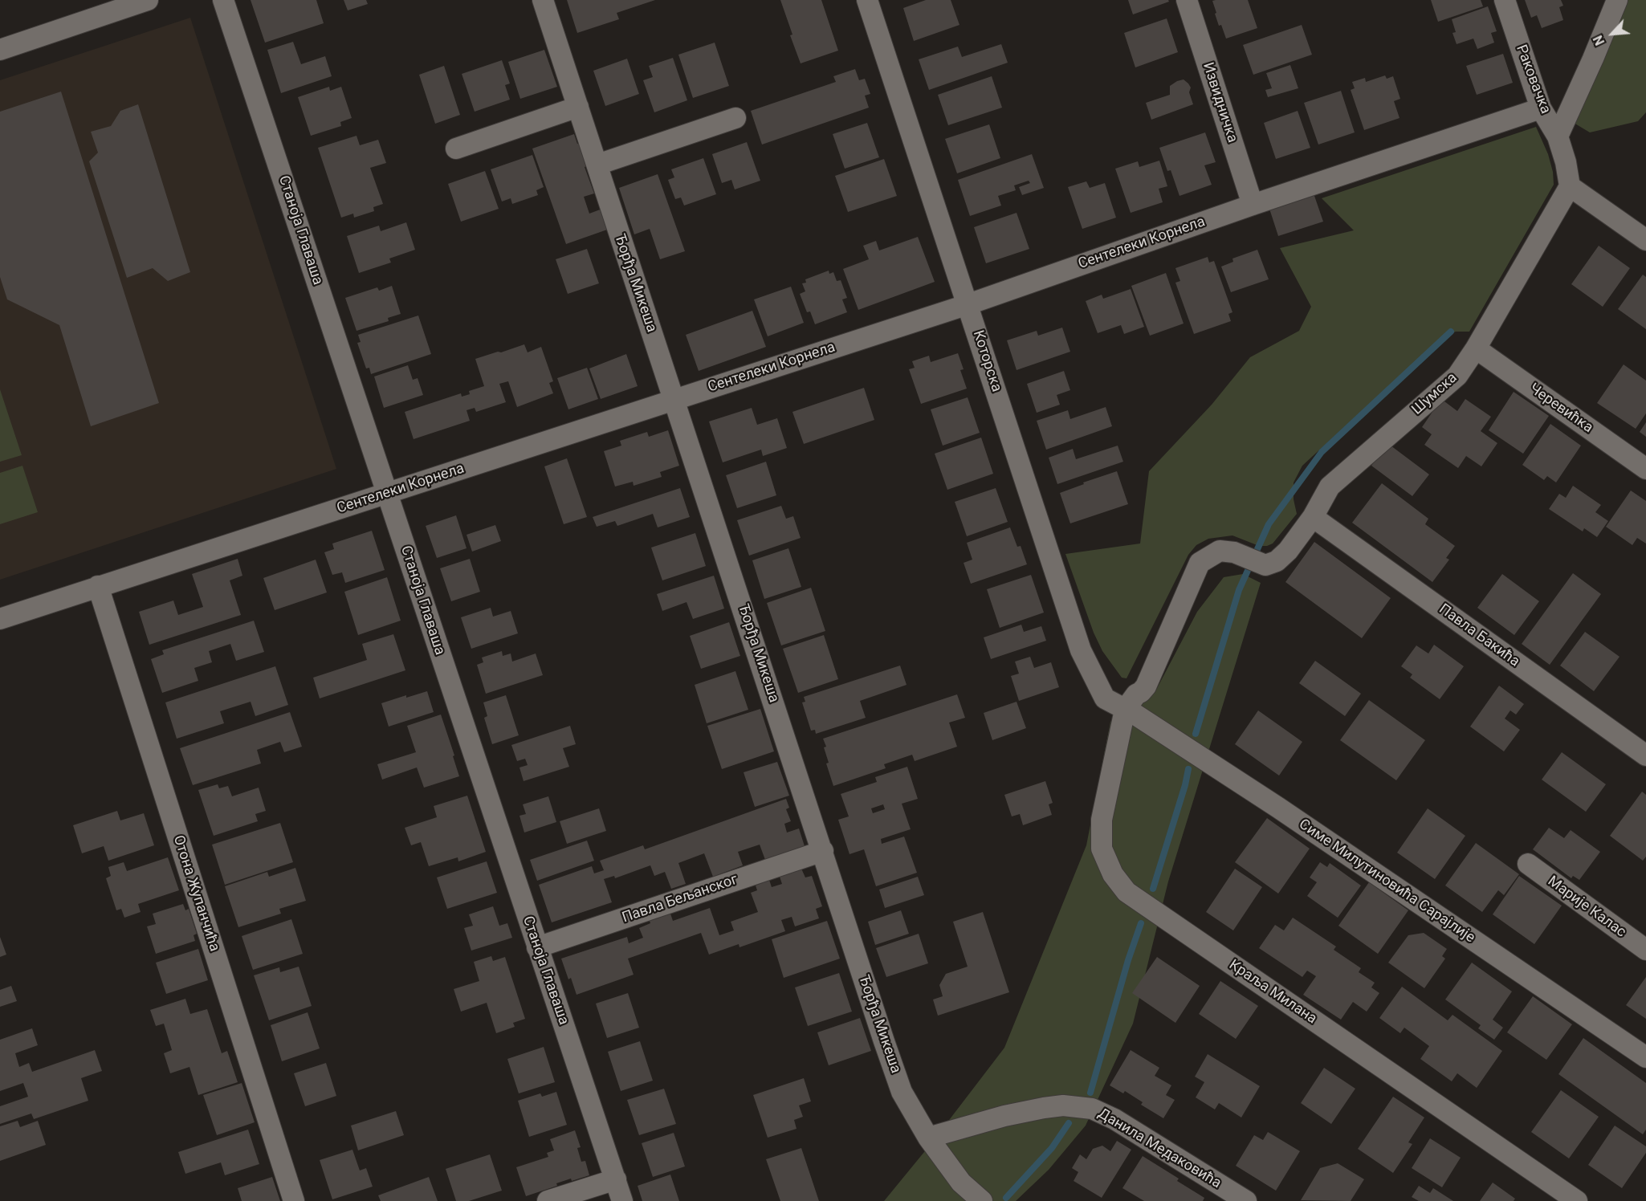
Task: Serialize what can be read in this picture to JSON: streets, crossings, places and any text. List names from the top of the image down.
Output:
{
  "streets": {
    "street": [
      "Раковачка",
      "Извидничка",
      "Станоја Главаша",
      "Сентелеки Корнела",
      "Ђорђа Микеша",
      "Которска",
      "Шумска",
      "Черевићка",
      "Павла Бакића",
      "Симе Милутиновића Сарајлије",
      "Отона Жупанчића",
      "Павла Бељанског",
      "Марије Калас",
      "Краља Милана",
      "Данила Медаковића"
    ]
  },
  "crossings": [
    ["Раковачка", "Сентелеки Корнела"],
    ["Раковачка", "Шумска"],
    ["Извидничка", "Сентелеки Корнела"],
    ["Станоја Главаша", "Сентелеки Корнела"],
    ["Станоја Главаша", "Павла Бељанског"],
    ["Сентелеки Корнела", "Ђорђа Микеша"],
    ["Сентелеки Корнела", "Которска"],
    ["Сентелеки Корнела", "Отона Жупанчића"],
    ["Ђорђа Микеша", "Павла Бељанског"],
    ["Ђорђа Микеша", "Данила Медаковића"],
    ["Которска", "Шумска"],
    ["Которска", "Симе Милутиновића Сарајлије"],
    ["Которска", "Краља Милана"],
    ["Шумска", "Черевићка"],
    ["Шумска", "Павла Бакића"],
    ["Шумска", "Симе Милутиновића Сарајлије"],
    ["Шумска", "Краља Милана"],
    ["Симе Милутиновића Сарајлије", "Краља Милана"]
  ],
  "north": "bottom left"
}
